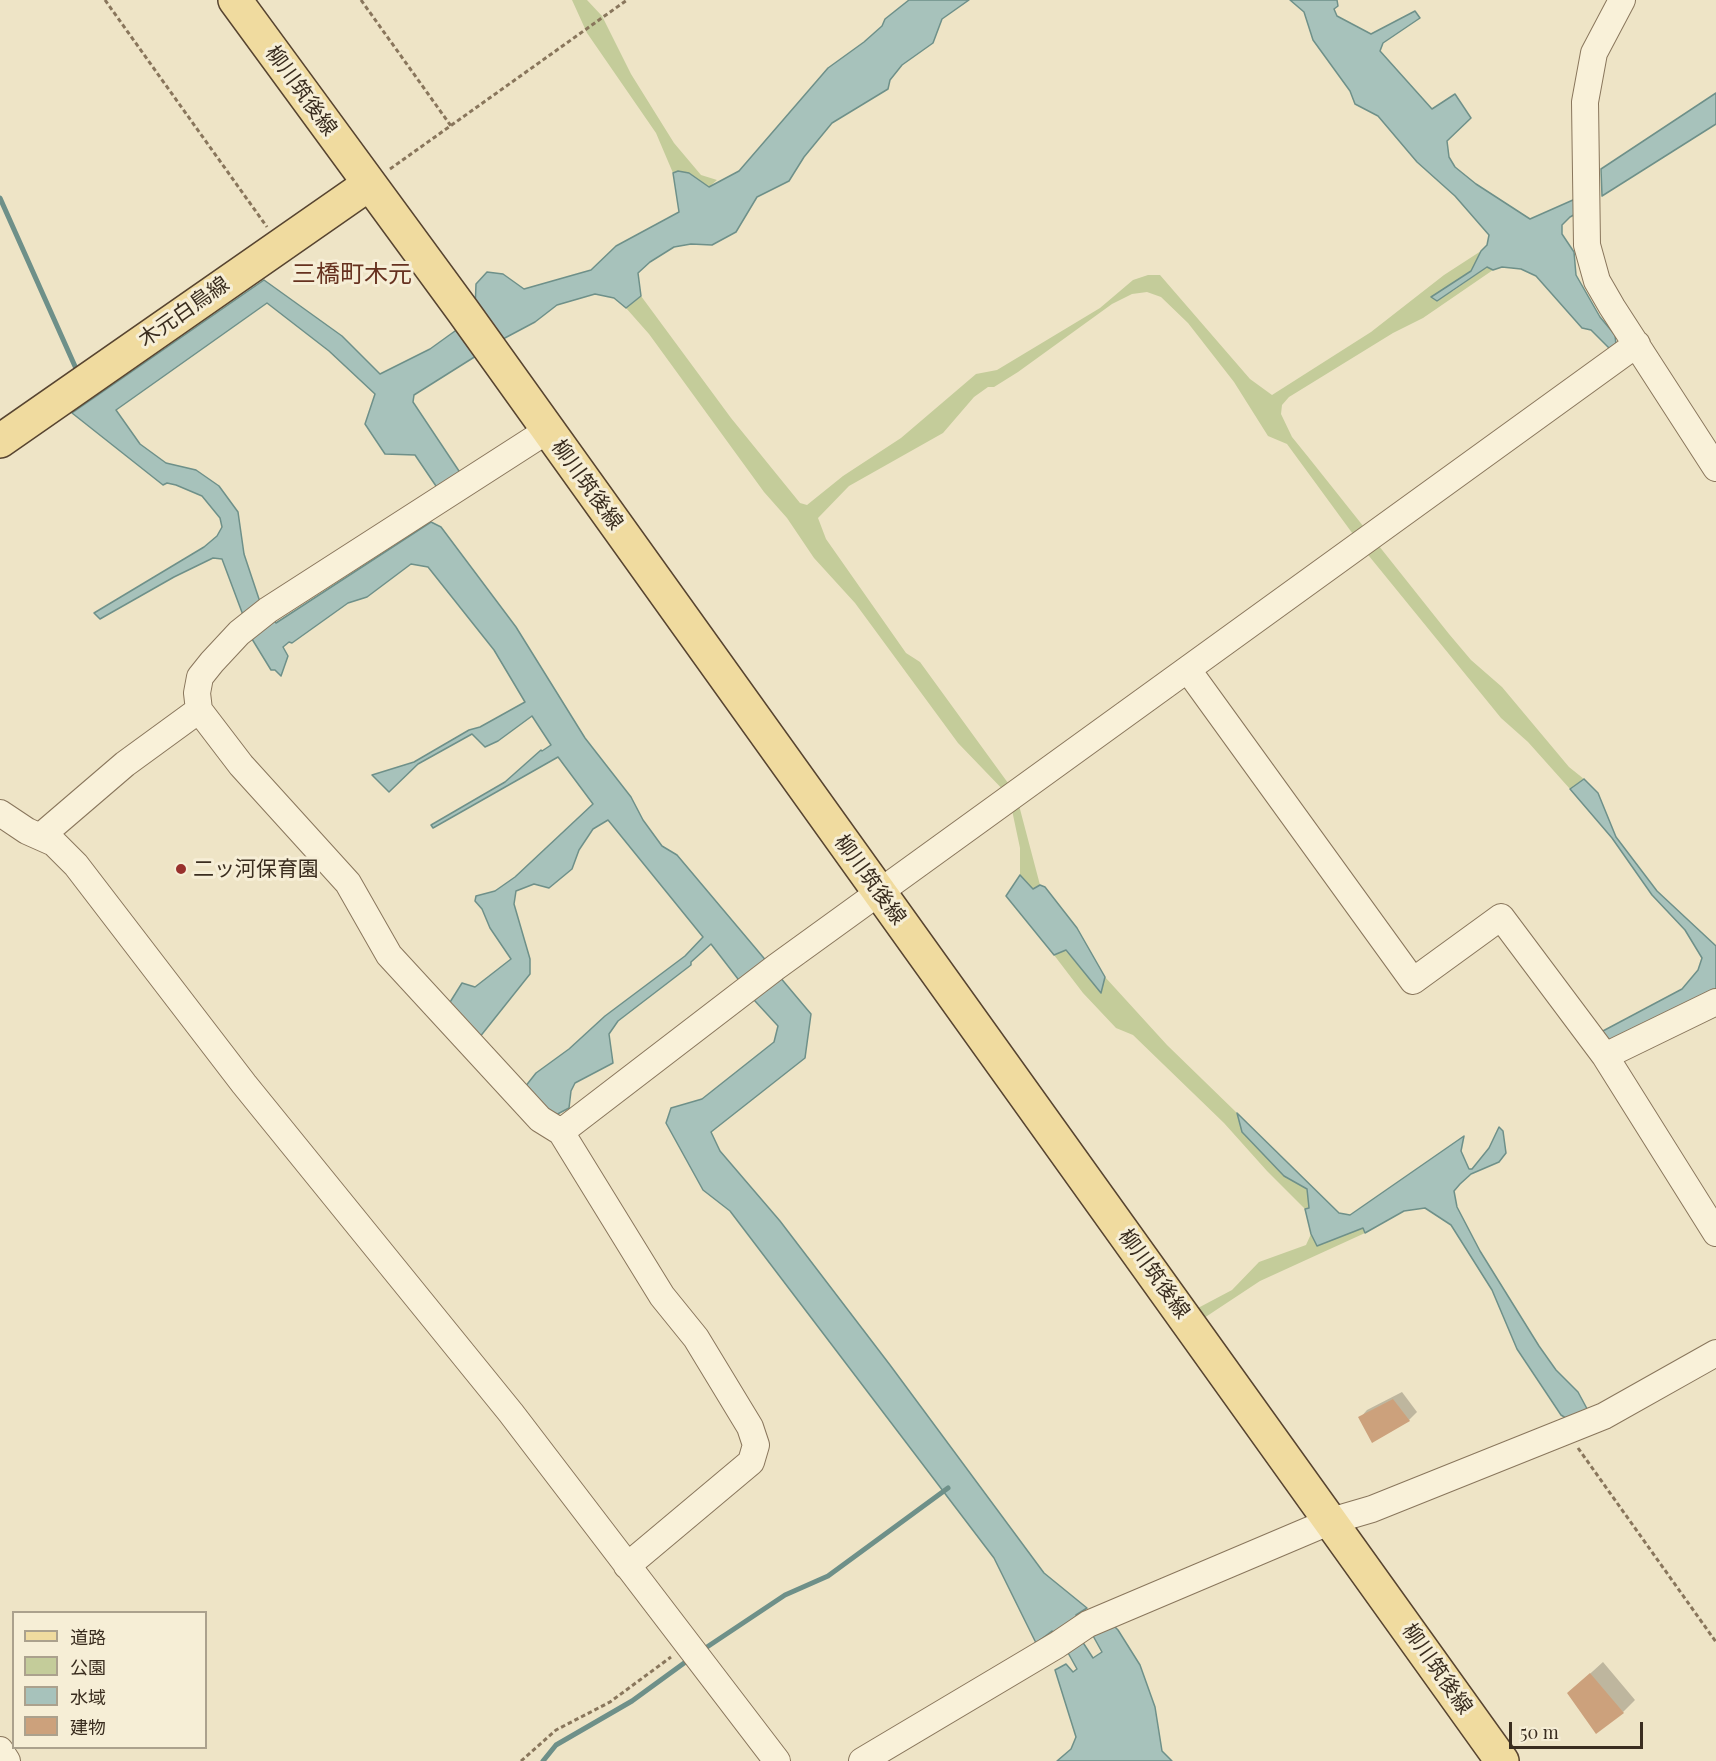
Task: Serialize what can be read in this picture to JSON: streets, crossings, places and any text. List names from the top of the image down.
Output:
{
  "streets": {
    "main road": ["柳川筑後線", "木元白鳥線"]
  },
  "crossings": [
    ["柳川筑後線", "木元白鳥線"]
  ],
  "districts": ["三橋町木元"],
  "places": ["二ッ河保育園"],
  "legend": [
    "道路",
    "公園",
    "水域",
    "建物"
  ],
  "scale_bar": "50 m"
}
